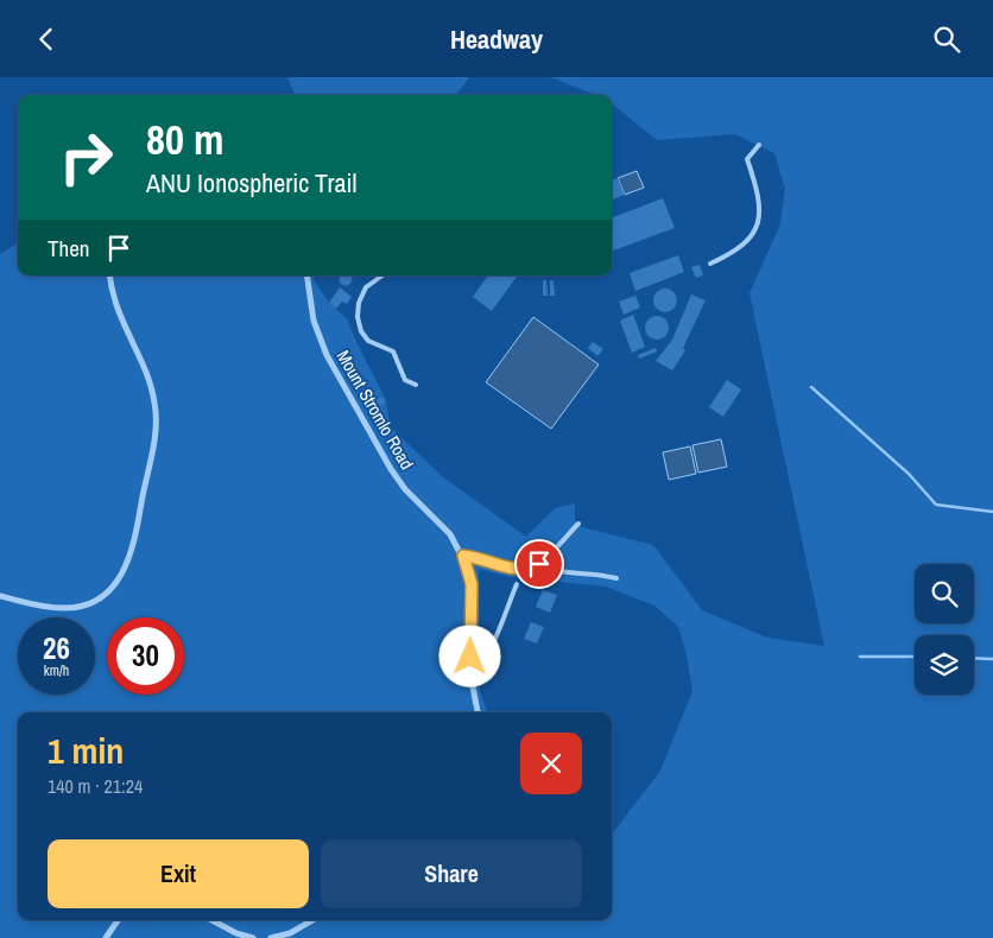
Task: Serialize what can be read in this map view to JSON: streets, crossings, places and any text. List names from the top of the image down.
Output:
{
  "streets": {
    "street": ["Mount Stromlo Road"]
  },
  "page": {
    "header": "Headway",
    "turn": ["80 m", "ANU Ionospheric Trail"],
    "then": "Then",
    "speed": "26 km/h",
    "limit": "30",
    "heading": ["1 min", "140 m · 21:24"],
    "buttons": ["Exit", "Share"]
  }
}
